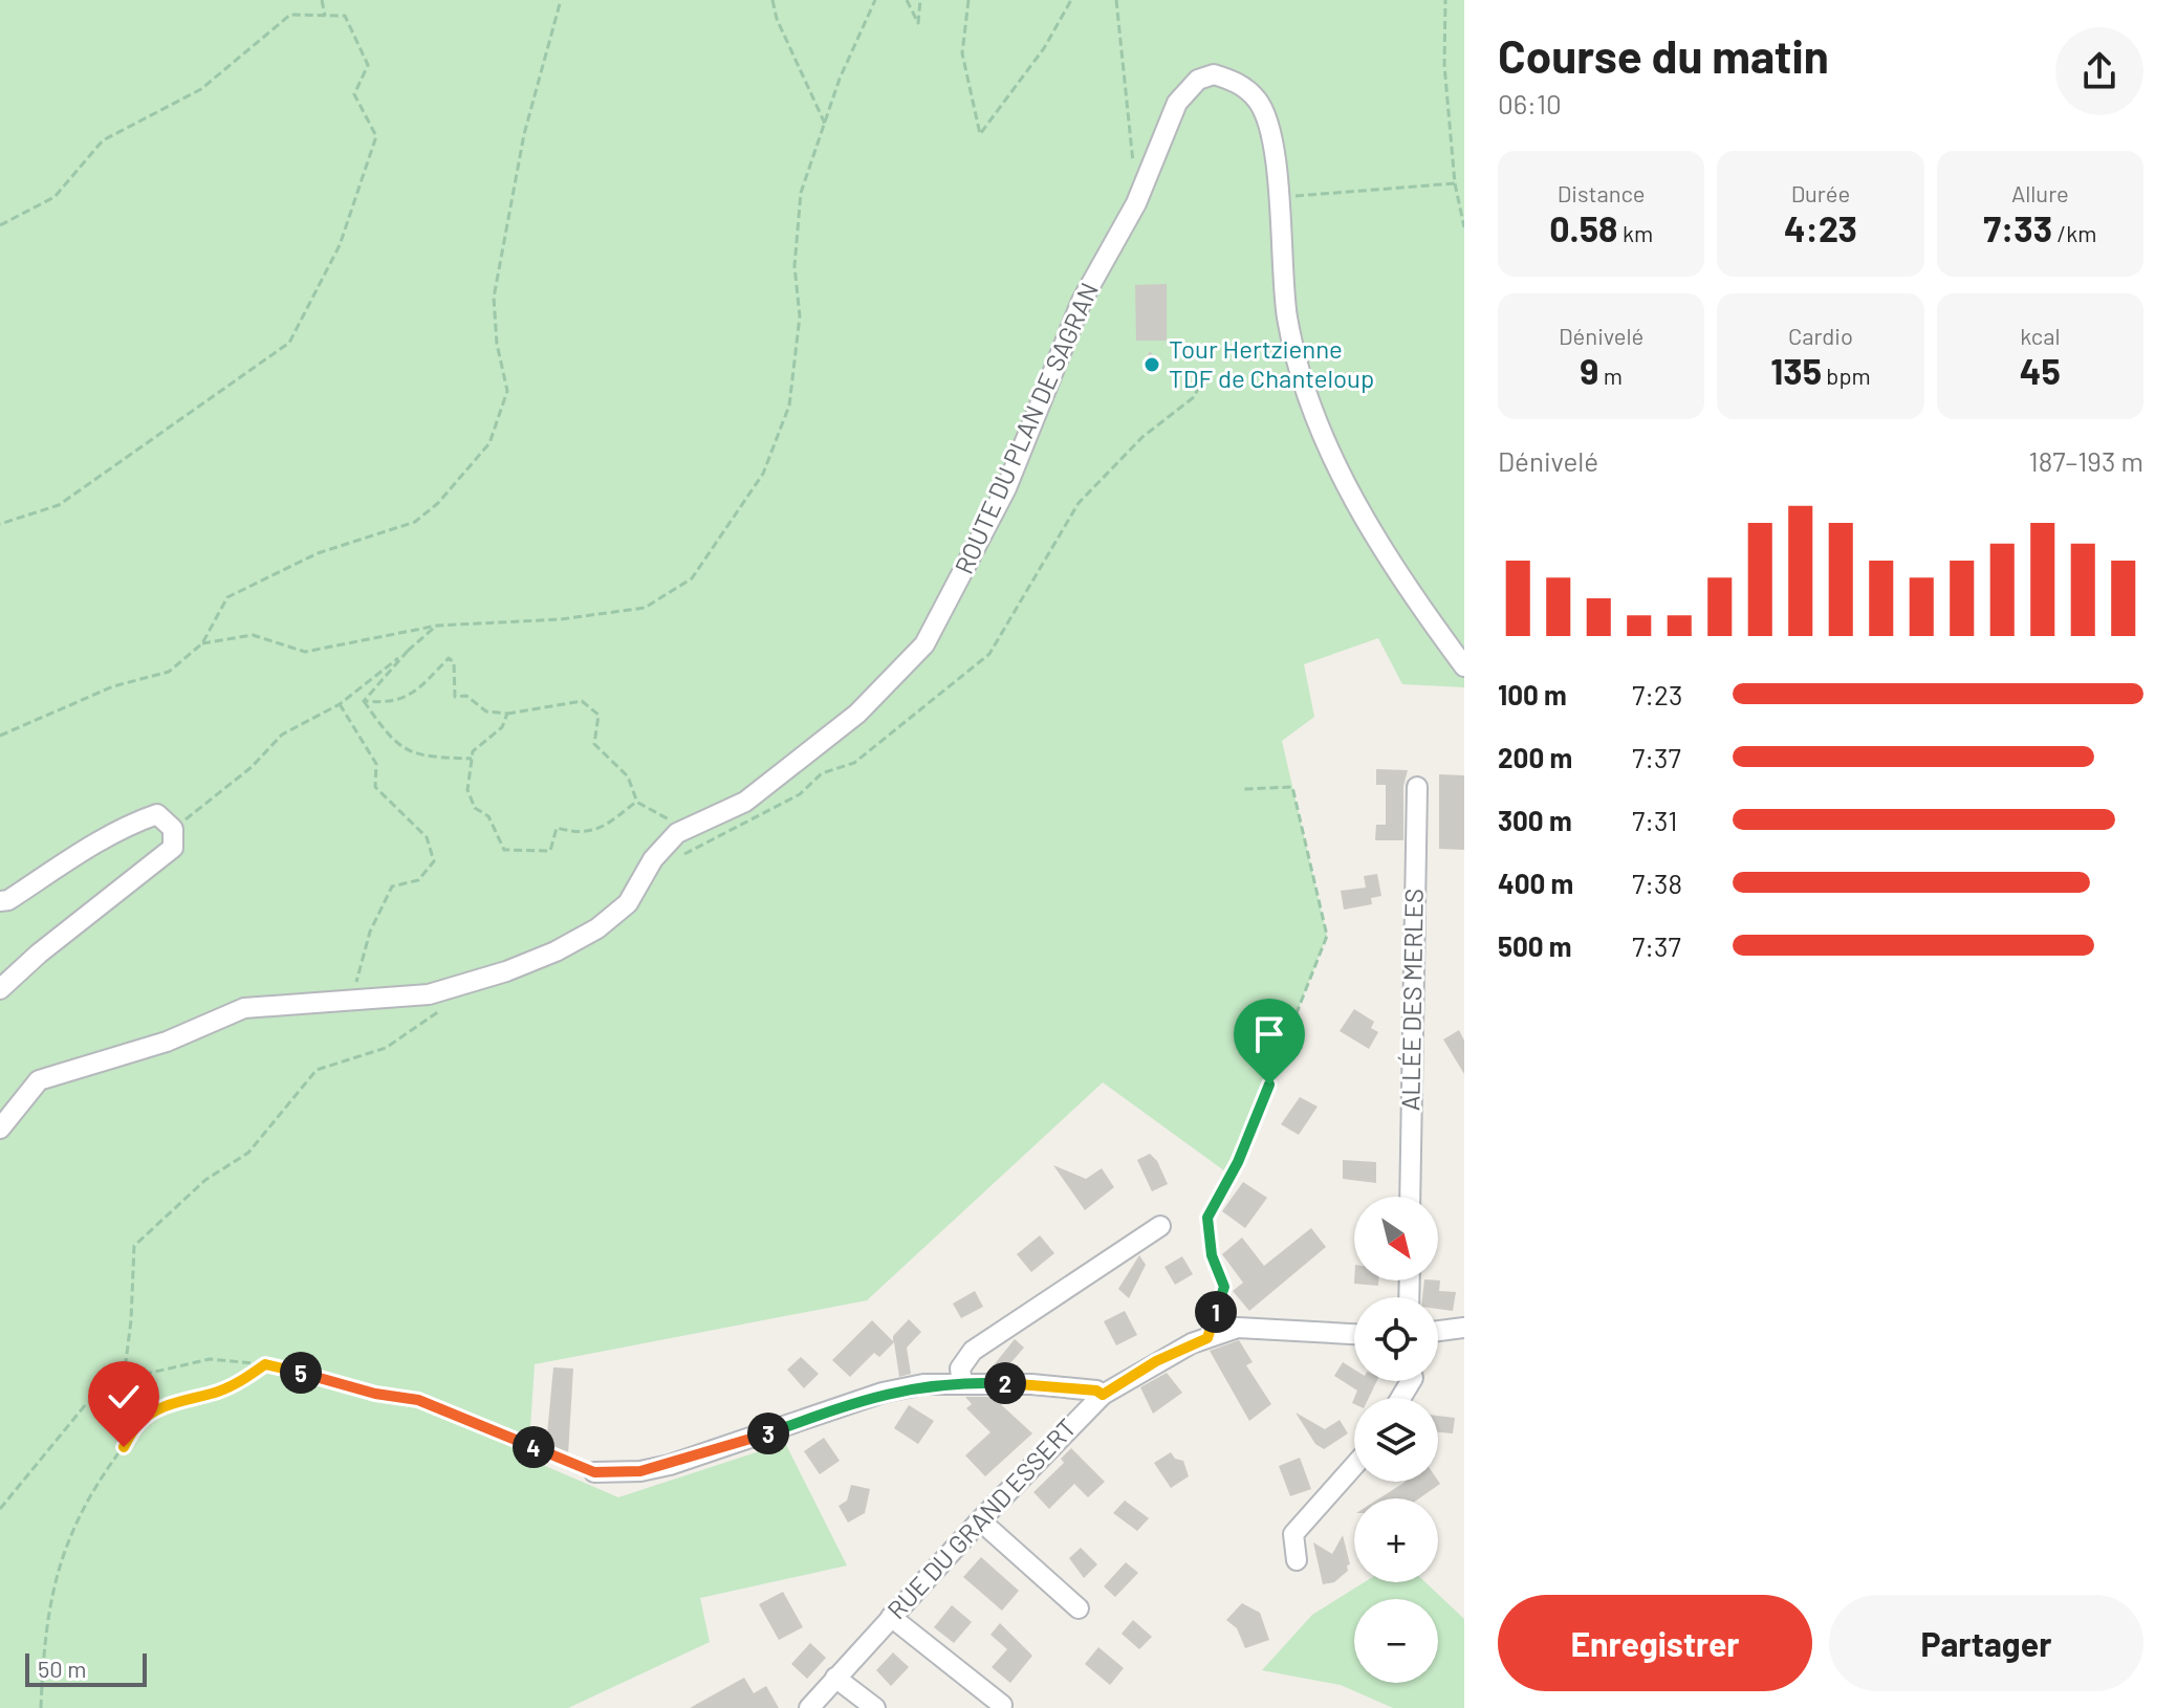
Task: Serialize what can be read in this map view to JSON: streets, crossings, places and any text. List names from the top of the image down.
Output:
{
  "streets": {
    "street": ["ROUTE DU PLAN DE SAGRAN", "ALLÉE DES MERLES", "RUE DU GRAND ESSERT"]
  },
  "places": ["Tour Hertzienne TDF de Chanteloup"],
  "scale_bar": "50 m",
  "north": "bottom right",
  "page": {
    "heading": ["Course du matin", "06:10"],
    "stats": [
      ["Distance", "0.58 km"],
      ["Durée", "4:23"],
      ["Allure", "7:33 /km"],
      ["Dénivelé", "9 m"],
      ["Cardio", "135 bpm"],
      ["kcal", "45"]
    ],
    "chart": ["Dénivelé", "187–193 m"],
    "list": [
      {
        "name": "100 m",
        "note": "7:23"
      },
      {
        "name": "200 m",
        "note": "7:37"
      },
      {
        "name": "300 m",
        "note": "7:31"
      },
      {
        "name": "400 m",
        "note": "7:38"
      },
      {
        "name": "500 m",
        "note": "7:37"
      }
    ],
    "map_buttons": ["+", "−"],
    "pins": [
      "1",
      "5",
      "2",
      "3",
      "4"
    ],
    "buttons": ["Enregistrer", "Partager"],
    "scale": "50 m"
  }
}
